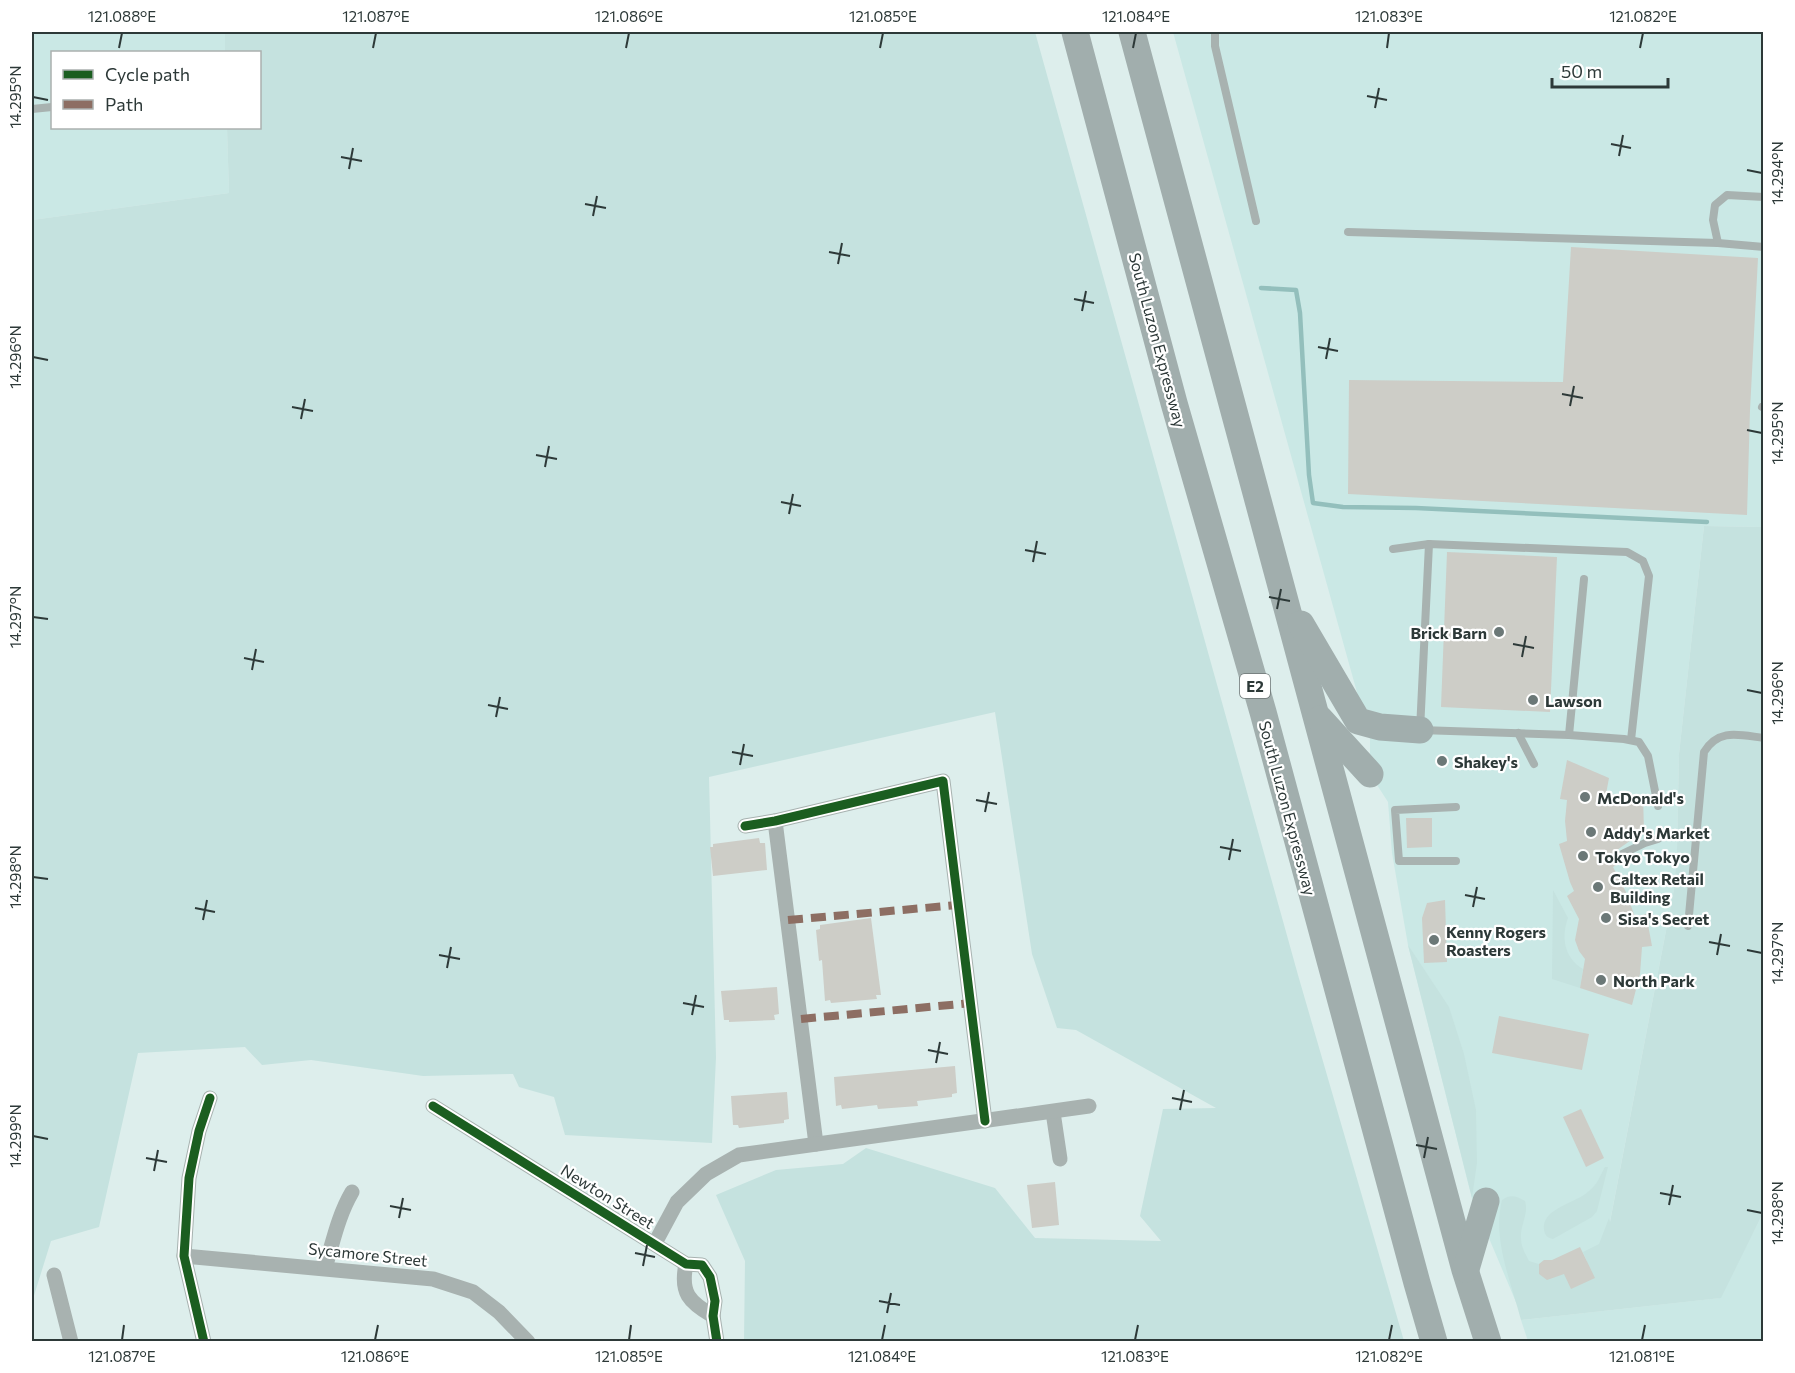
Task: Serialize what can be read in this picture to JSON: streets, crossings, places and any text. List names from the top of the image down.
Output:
{
  "streets": {
    "highway": ["South Luzon Expressway", "E2"],
    "street": ["Newton Street", "Sycamore Street"]
  },
  "places": [
    "Brick Barn",
    "Lawson",
    "Shakey's",
    "McDonald's",
    "Addy's Market",
    "Tokyo Tokyo",
    "Caltex Retail Building",
    "Sisa's Secret",
    "Kenny Rogers Roasters",
    "North Park"
  ],
  "legend": ["Cycle path", "Path"],
  "scale_bar": "50 m",
  "coordinates": [
    "121.088°E",
    "121.087°E",
    "121.086°E",
    "121.085°E",
    "121.084°E",
    "121.083°E",
    "121.082°E",
    "14.295°N",
    "14.294°N",
    "14.296°N",
    "14.297°N",
    "14.298°N",
    "14.299°N",
    "121.081°E"
  ]
}
